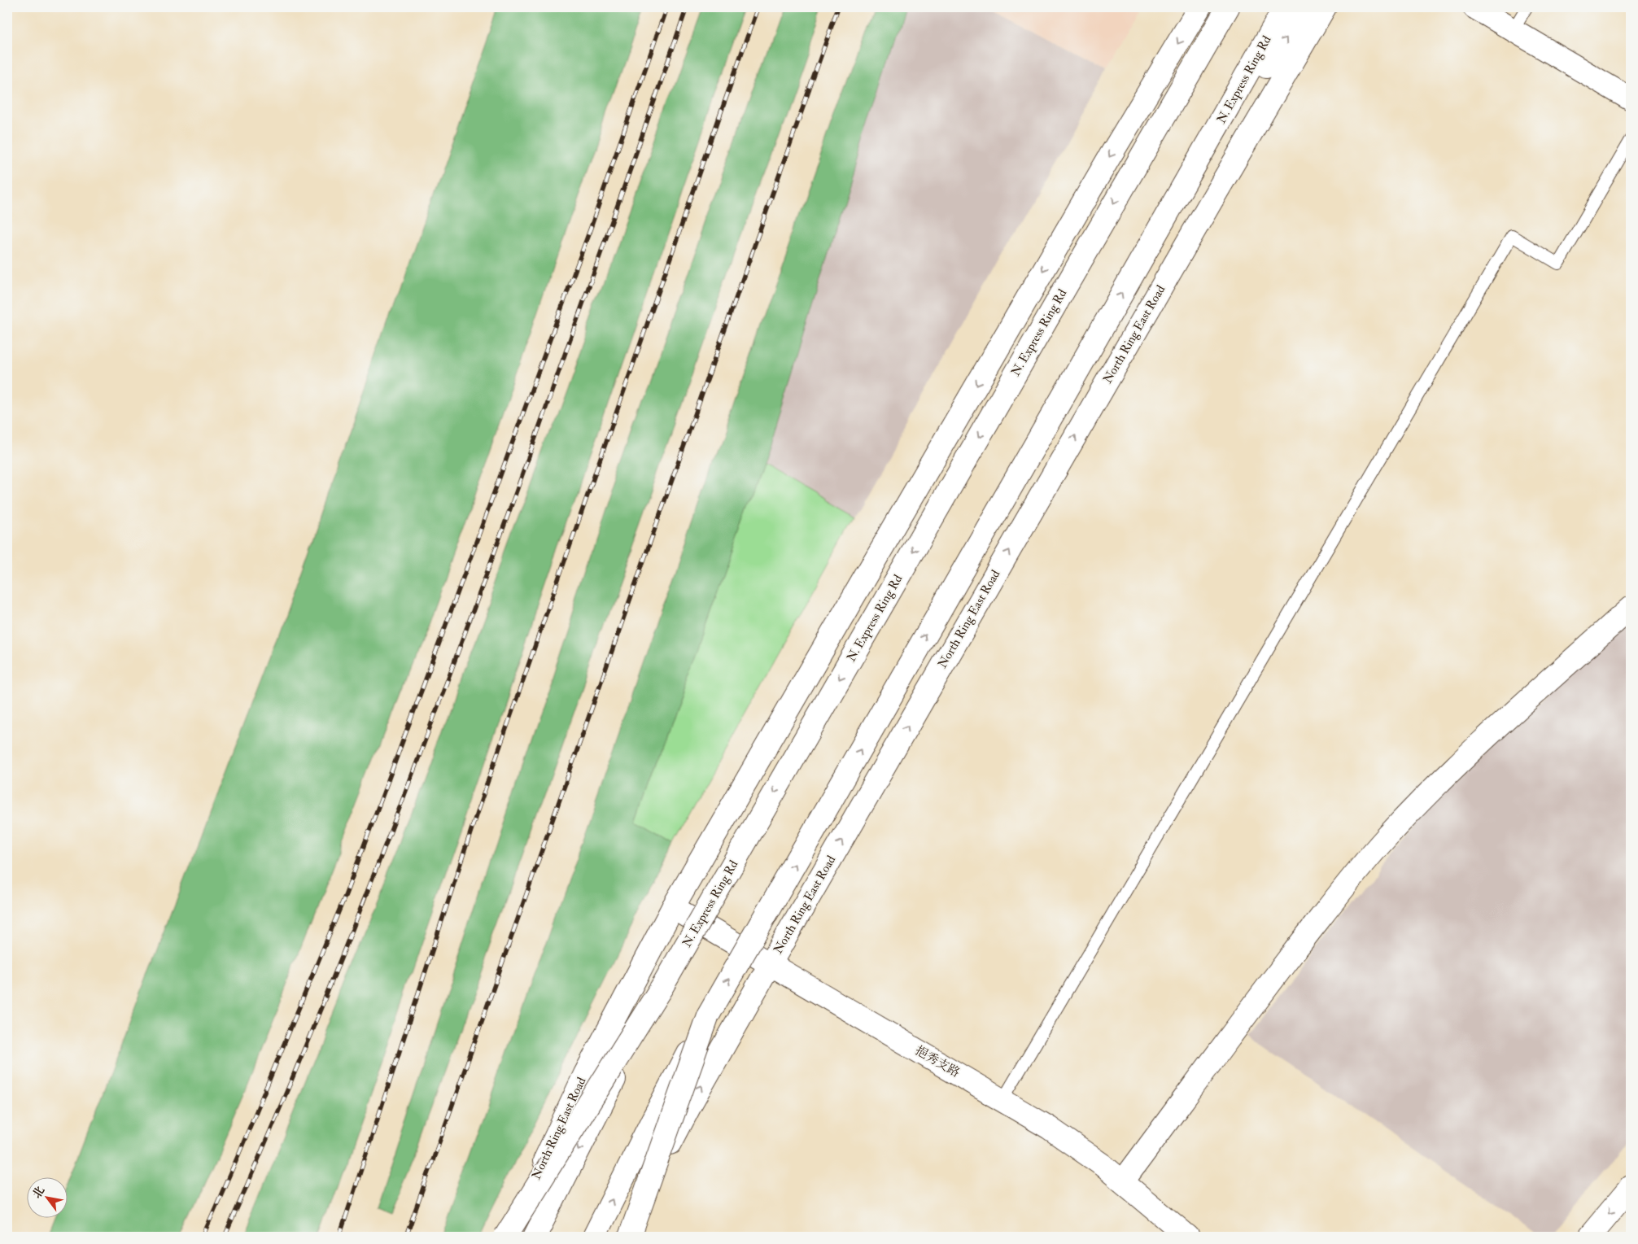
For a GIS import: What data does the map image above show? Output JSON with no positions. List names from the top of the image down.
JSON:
{
  "streets": {
    "main road": ["N. Express Ring Rd", "North Ring East Road", "挹秀支路"]
  },
  "crossings": [
    ["North Ring East Road", "挹秀支路"]
  ],
  "north": "top left"
}
